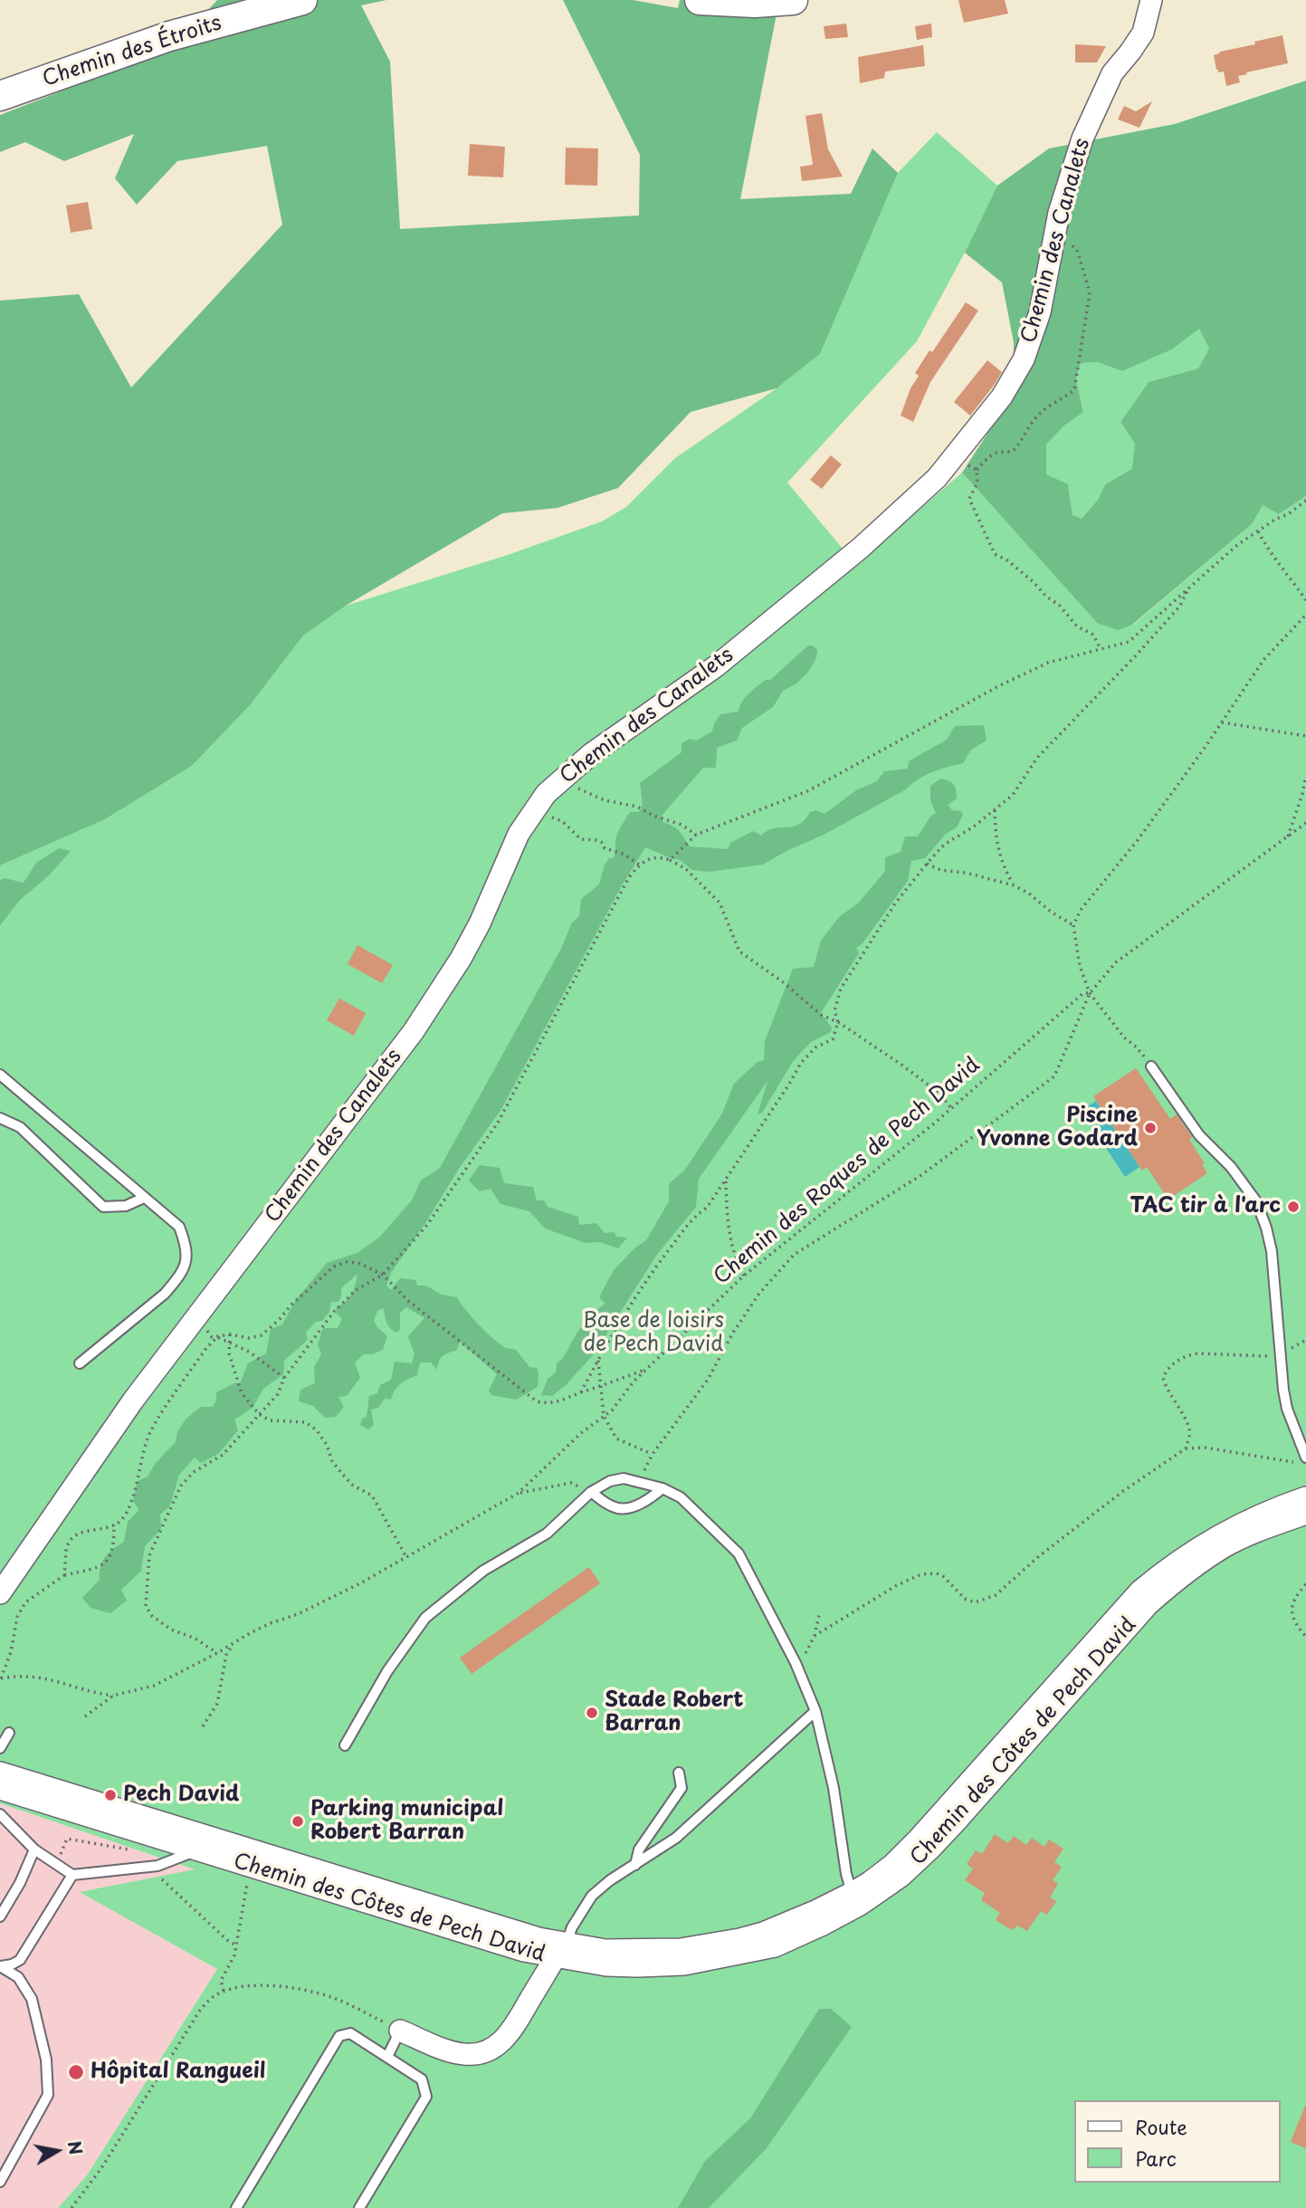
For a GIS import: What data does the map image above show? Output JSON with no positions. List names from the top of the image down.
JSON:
{
  "streets": {
    "main road": ["Chemin des Étroits"],
    "street": ["Chemin des Canalets", "Chemin des Côtes de Pech David"],
    "path": ["Chemin des Roques de Pech David"]
  },
  "parks": ["Base de loisirs de Pech David"],
  "places": [
    "Piscine Yvonne Godard",
    "TAC tir à l'arc",
    "Stade Robert Barran",
    "Pech David",
    "Parking municipal Robert Barran",
    "Hôpital Rangueil"
  ],
  "legend": ["Route", "Parc"],
  "north": "right"
}
